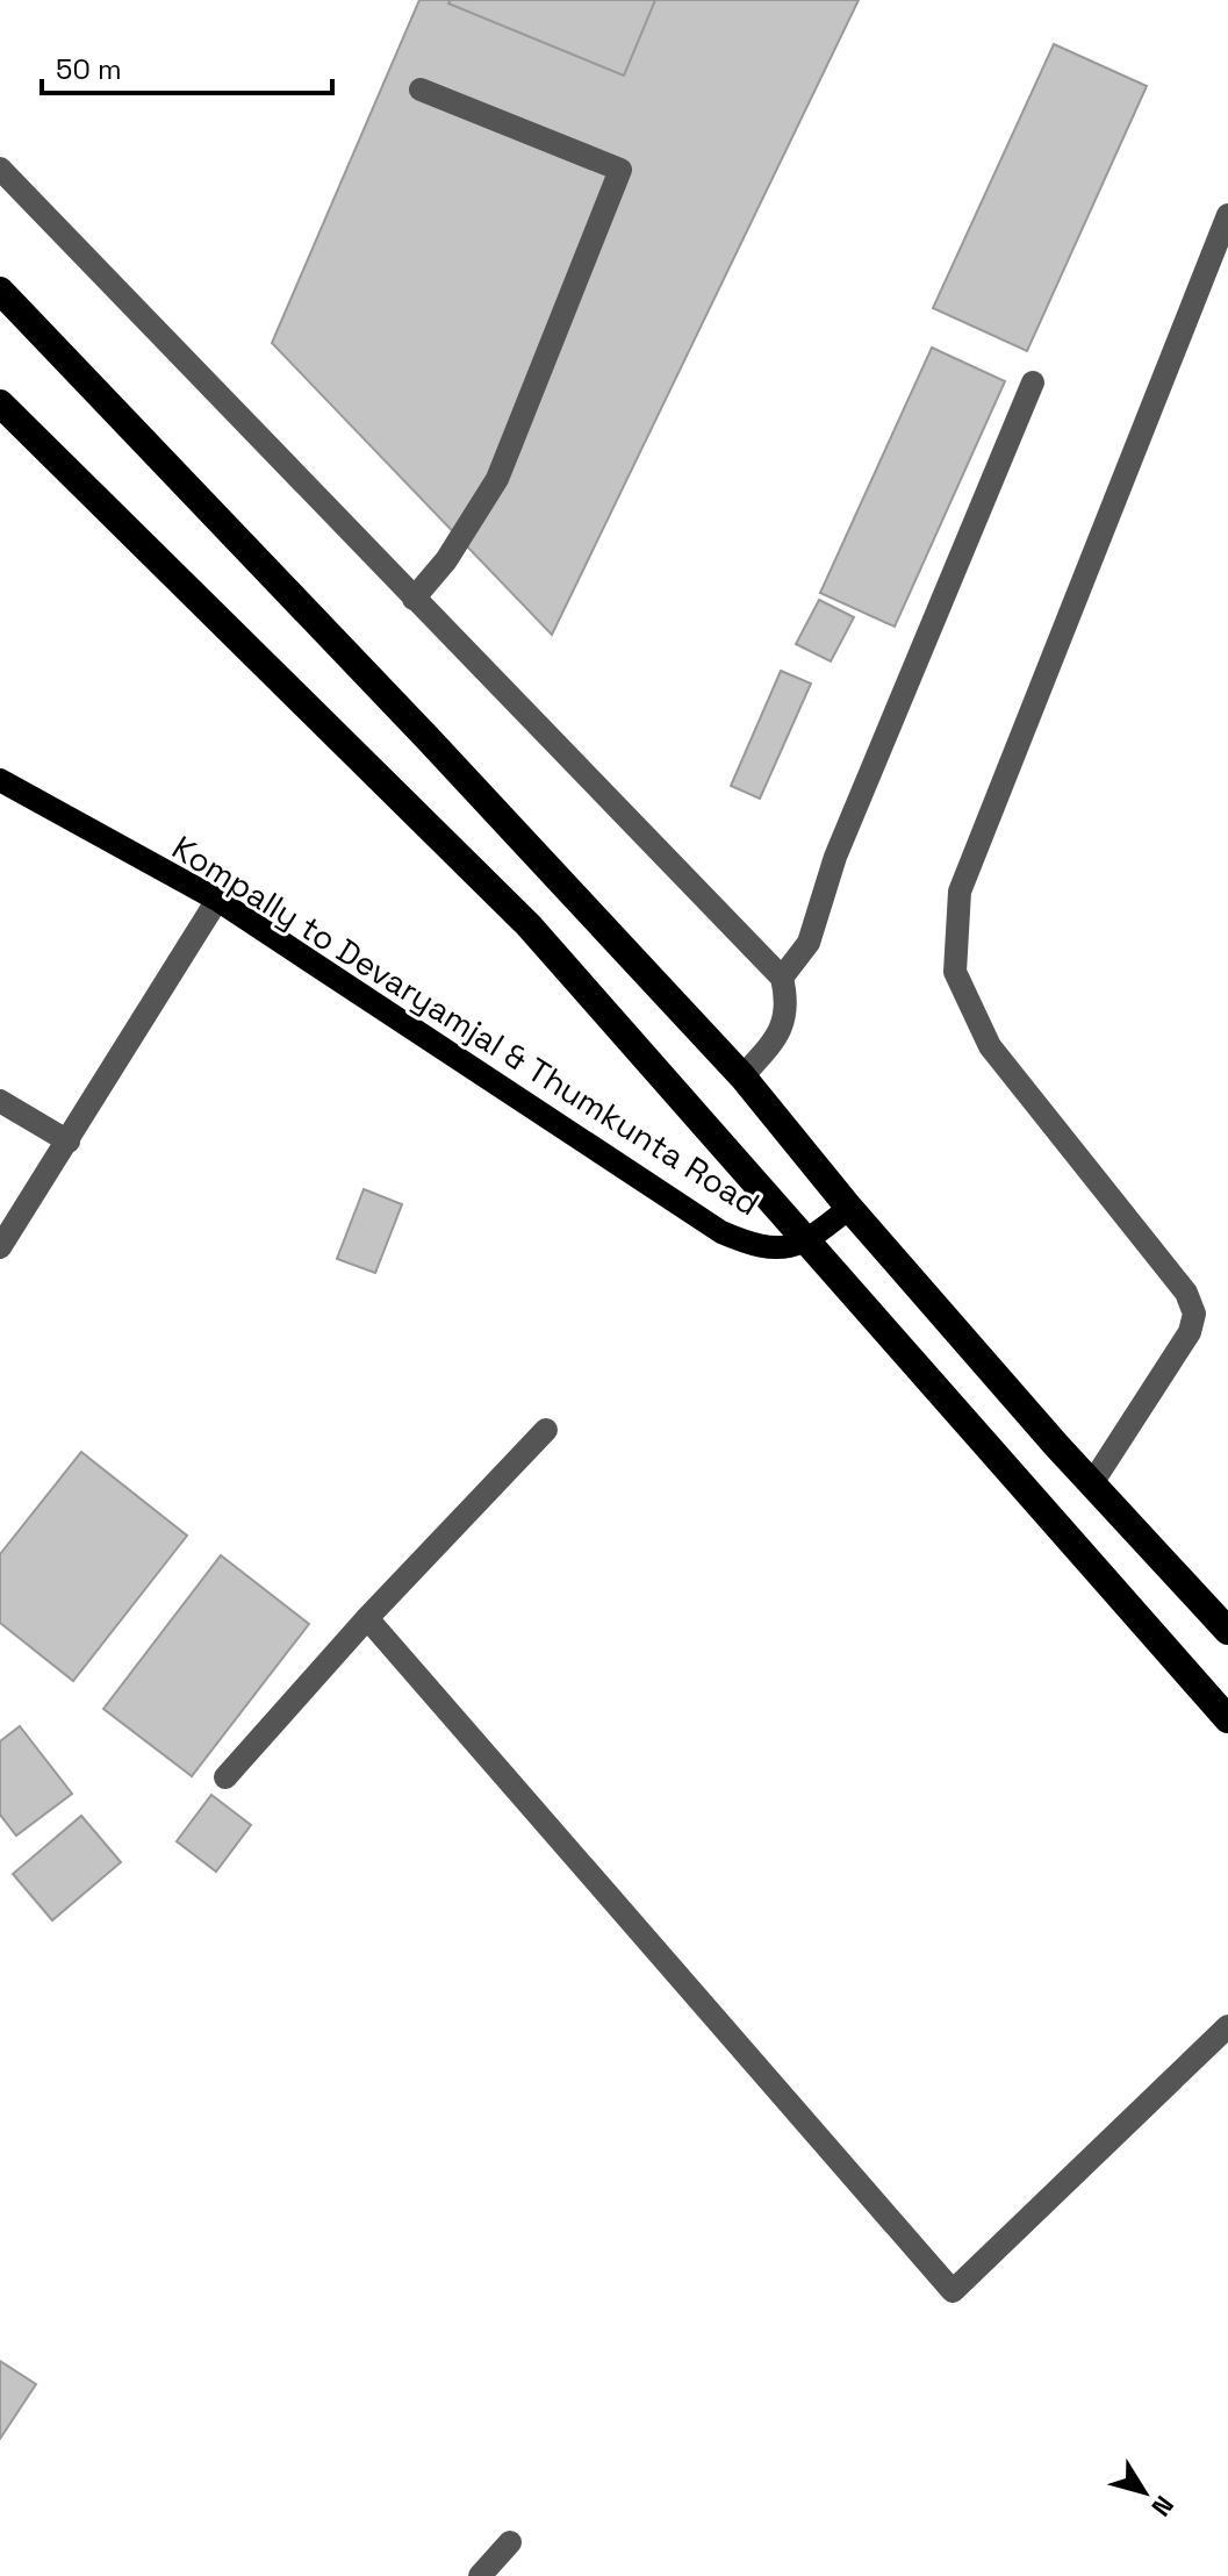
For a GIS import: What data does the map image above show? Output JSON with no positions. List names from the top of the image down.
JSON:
{
  "streets": {
    "main road": ["Kompally to Devaryamjal & Thumkunta Road"]
  },
  "scale_bar": "50 m",
  "north": "bottom right"
}
